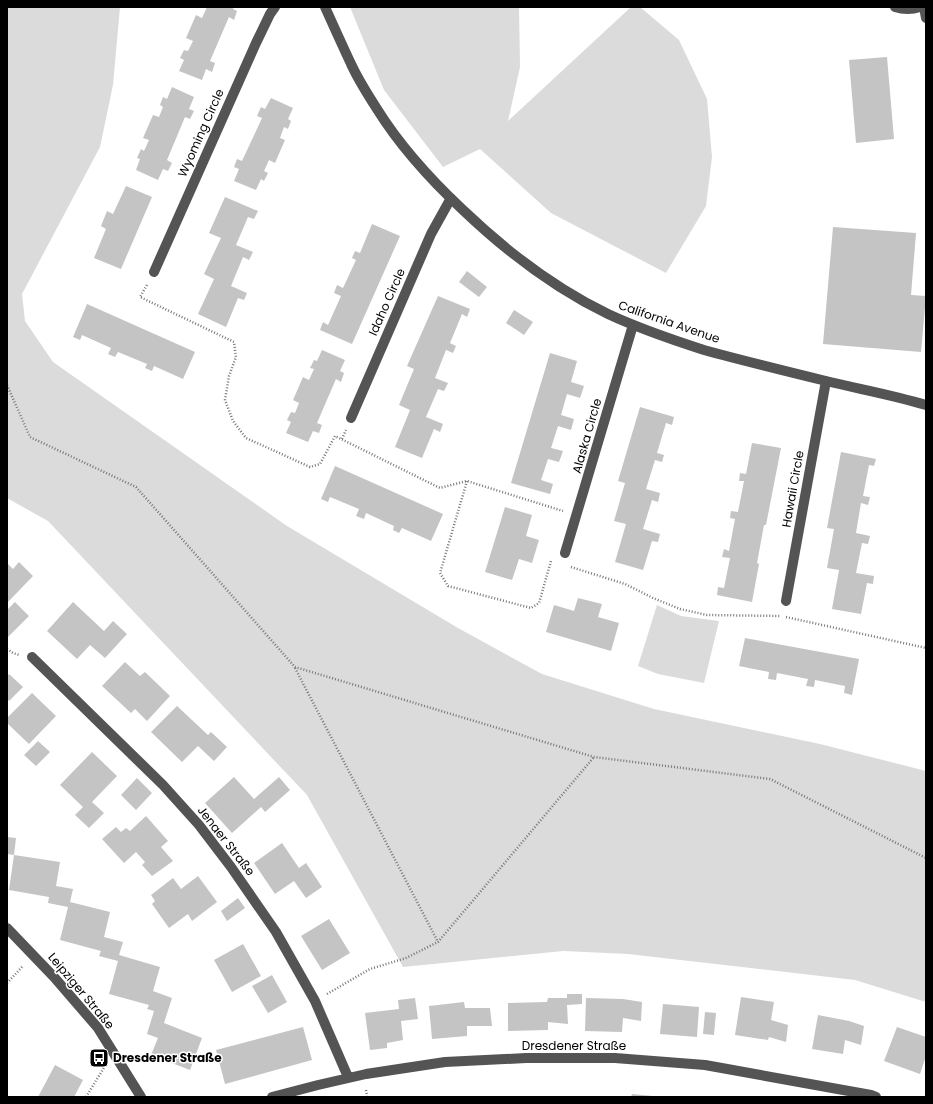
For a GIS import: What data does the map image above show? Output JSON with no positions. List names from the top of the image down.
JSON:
{
  "streets": {
    "street": [
      "Wyoming Circle",
      "Idaho Circle",
      "California Avenue",
      "Alaska Circle",
      "Hawaii Circle",
      "Jenaer Straße",
      "Leipziger Straße",
      "Dresdener Straße"
    ]
  },
  "crossings": [
    ["Idaho Circle", "California Avenue"],
    ["California Avenue", "Alaska Circle"],
    ["California Avenue", "Hawaii Circle"],
    ["Jenaer Straße", "Dresdener Straße"]
  ],
  "places": {
    "bus stop": ["Dresdener Straße"]
  }
}
